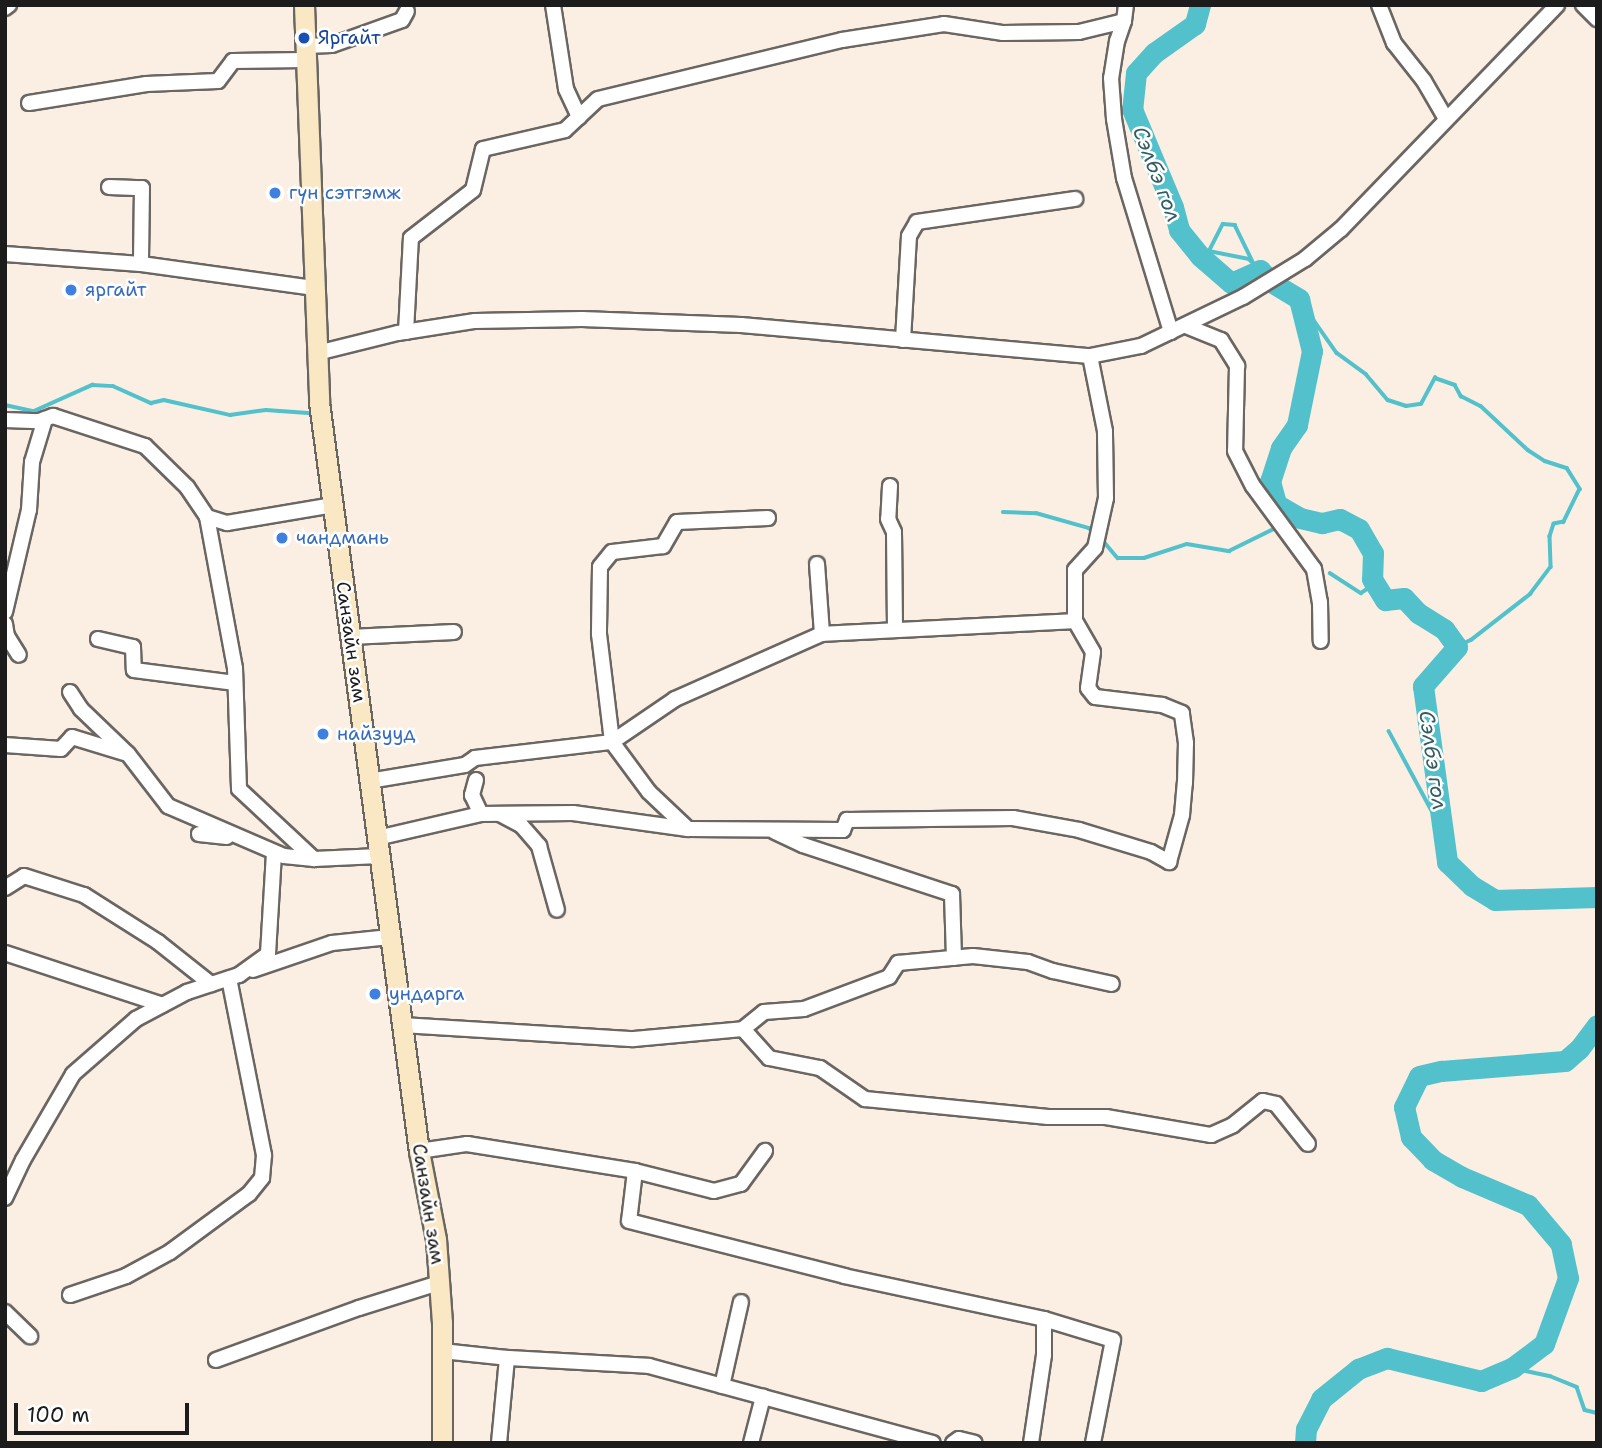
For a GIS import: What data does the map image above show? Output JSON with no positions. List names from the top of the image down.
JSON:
{
  "streets": {
    "main road": ["Санзайн зам"]
  },
  "water": ["Сэлбэ гол"],
  "places": [
    "Яргайт",
    "гүн сэтгэмж",
    "яргайт",
    "чандмань",
    "найзууд",
    "ундарга"
  ],
  "scale_bar": "100 m"
}
